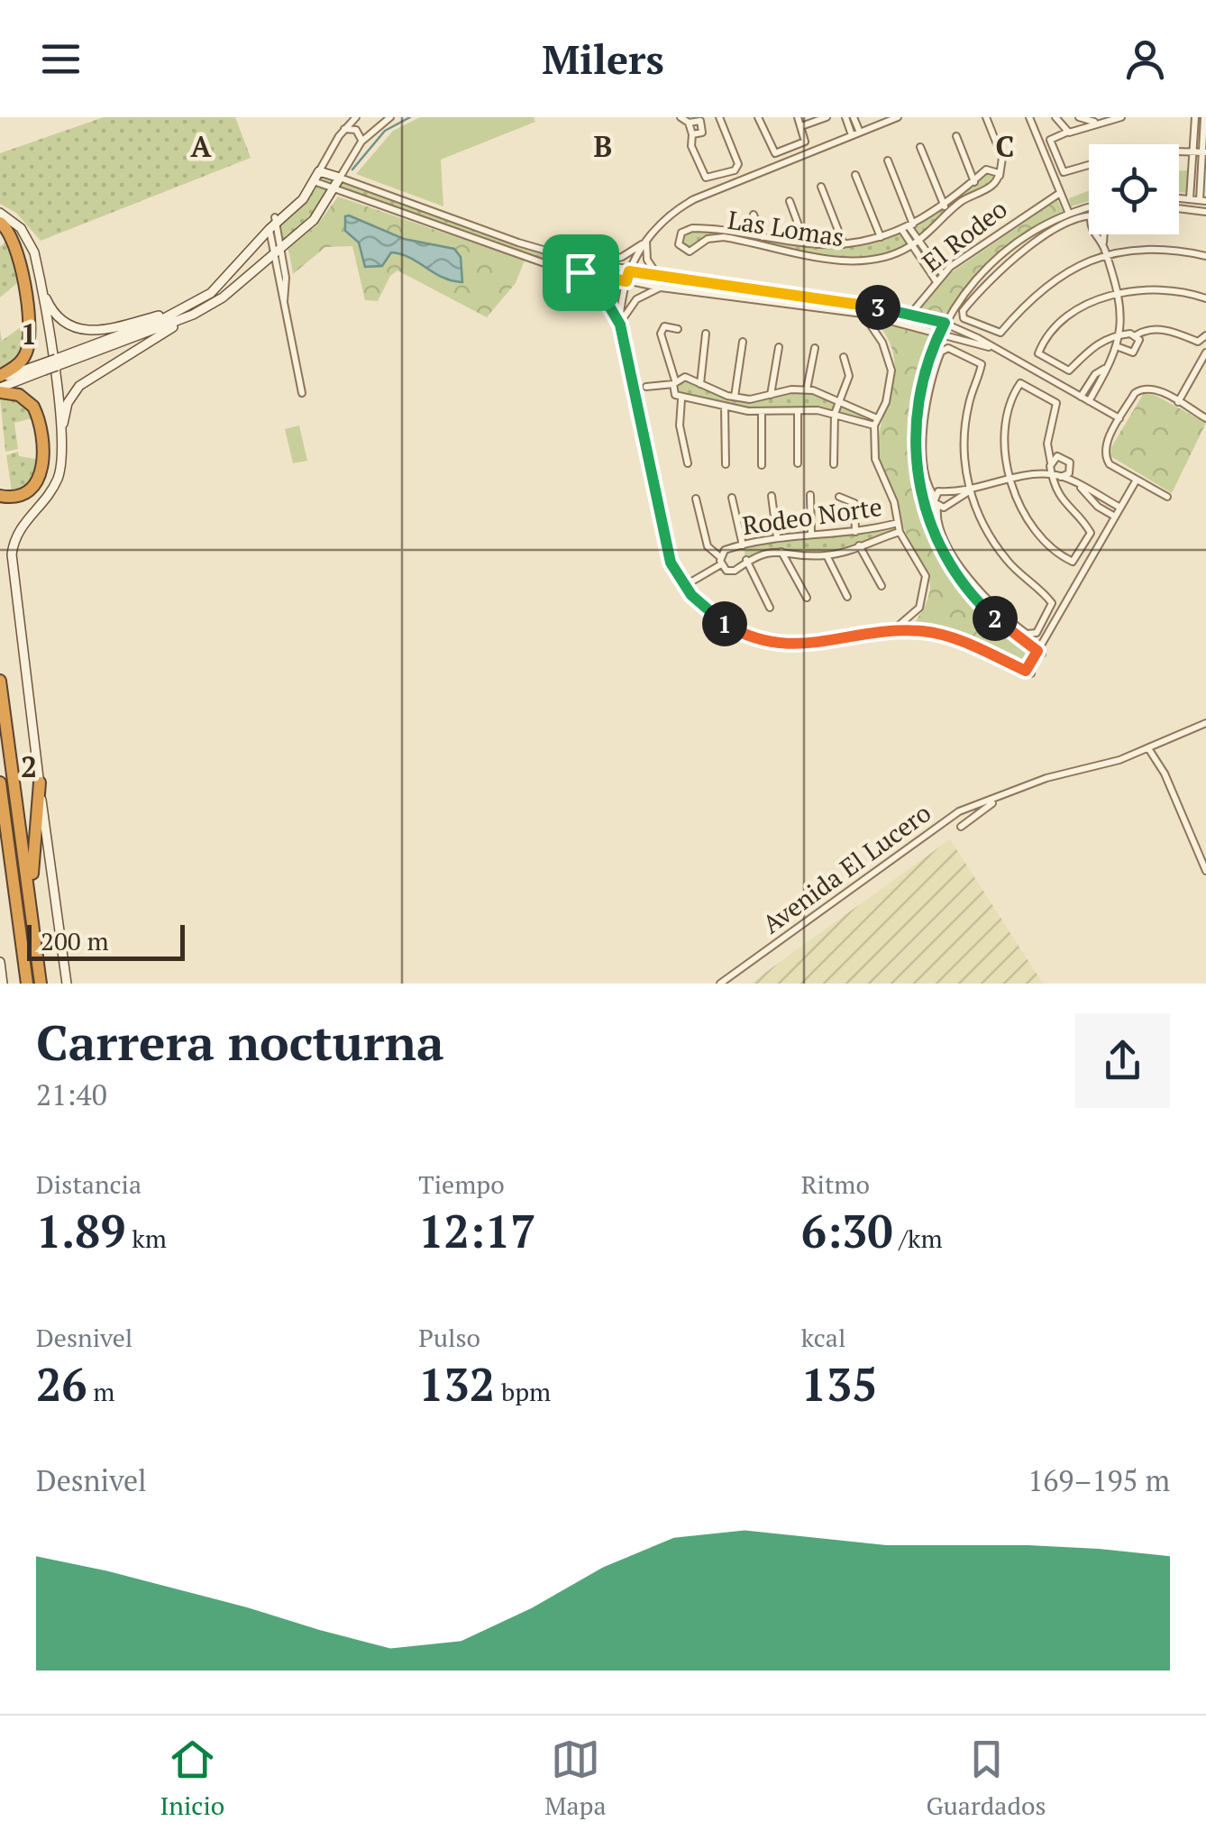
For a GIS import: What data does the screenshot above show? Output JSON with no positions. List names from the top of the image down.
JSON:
{
  "streets": {
    "street": [
      "Las Lomas",
      "El Rodeo",
      "Rodeo Norte",
      "Avenida El Lucero"
    ]
  },
  "scale_bar": "200 m",
  "page": {
    "header": "Milers",
    "pins": ["3", "2", "1"],
    "scale": "200 m",
    "heading": ["Carrera nocturna", "21:40"],
    "stats": [
      ["Distancia", "1.89 km"],
      ["Tiempo", "12:17"],
      ["Ritmo", "6:30 /km"],
      ["Desnivel", "26 m"],
      ["Pulso", "132 bpm"],
      ["kcal", "135"]
    ],
    "chart": ["Desnivel", "169–195 m"],
    "tabs": ["Inicio", "Mapa", "Guardados"]
  },
  "grid": {
    "columns": ["A", "B", "C"],
    "rows": ["1", "2"]
  }
}
